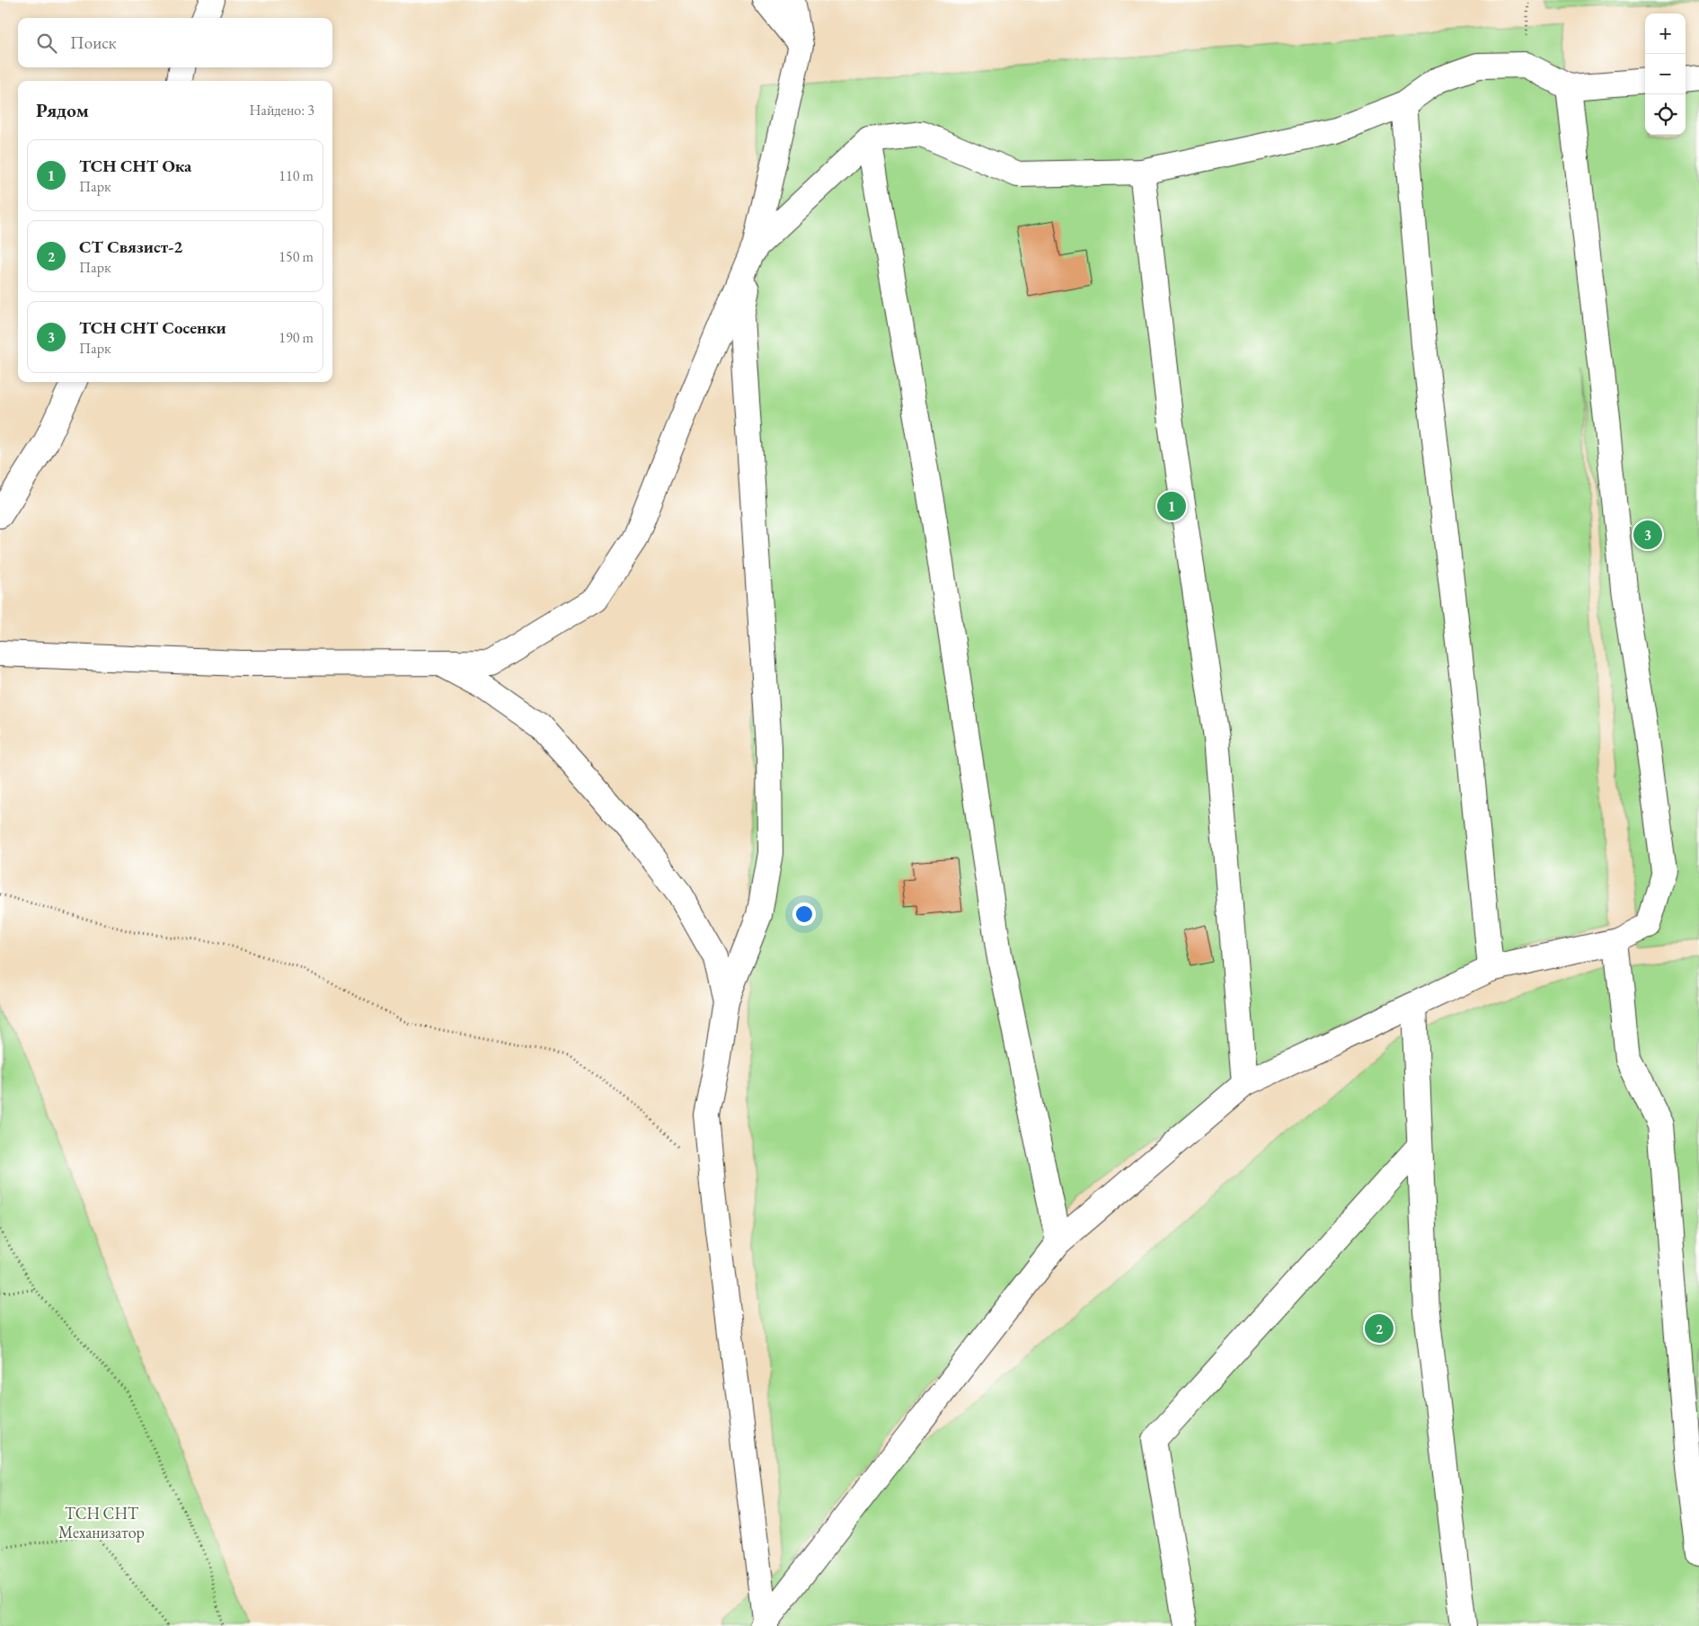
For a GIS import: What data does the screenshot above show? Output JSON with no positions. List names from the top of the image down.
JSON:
{
  "parks": ["ТСН СНТ Механизатор"],
  "page": {
    "map_buttons": ["+", "−"],
    "search": "Поиск",
    "heading": ["Рядом", "Найдено: 3"],
    "list": [
      {
        "mark": "1",
        "name": "ТСН СНТ Ока",
        "note": "Парк",
        "value": "110 m"
      },
      {
        "mark": "2",
        "name": "СТ Связист-2",
        "note": "Парк",
        "value": "150 m"
      },
      {
        "mark": "3",
        "name": "ТСН СНТ Сосенки",
        "note": "Парк",
        "value": "190 m"
      }
    ],
    "pins": ["1", "3", "2"]
  }
}
